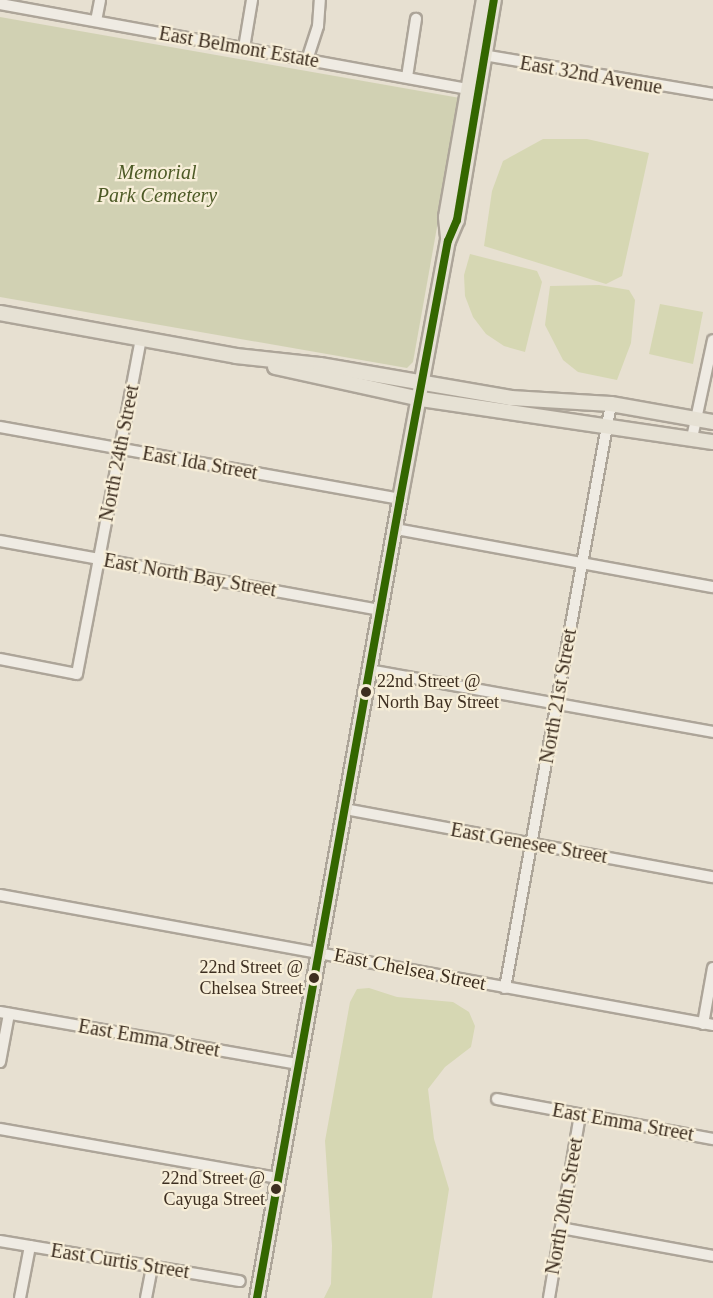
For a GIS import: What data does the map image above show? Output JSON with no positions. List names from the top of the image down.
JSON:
{
  "streets": {
    "street": [
      "East Belmont Estate",
      "East 32nd Avenue",
      "North 24th Street",
      "East Ida Street",
      "East North Bay Street",
      "North 21st Street",
      "East Genesee Street",
      "East Chelsea Street",
      "East Emma Street",
      "North 20th Street",
      "East Curtis Street"
    ]
  },
  "crossings": [
    ["North 24th Street", "East Ida Street"],
    ["North 24th Street", "East North Bay Street"],
    ["North 21st Street", "East Genesee Street"],
    ["North 21st Street", "East Chelsea Street"],
    ["East Emma Street", "North 20th Street"]
  ],
  "parks": ["Memorial Park Cemetery"],
  "places": ["22nd Street @ North Bay Street", "22nd Street @ Chelsea Street", "22nd Street @ Cayuga Street"]
}
